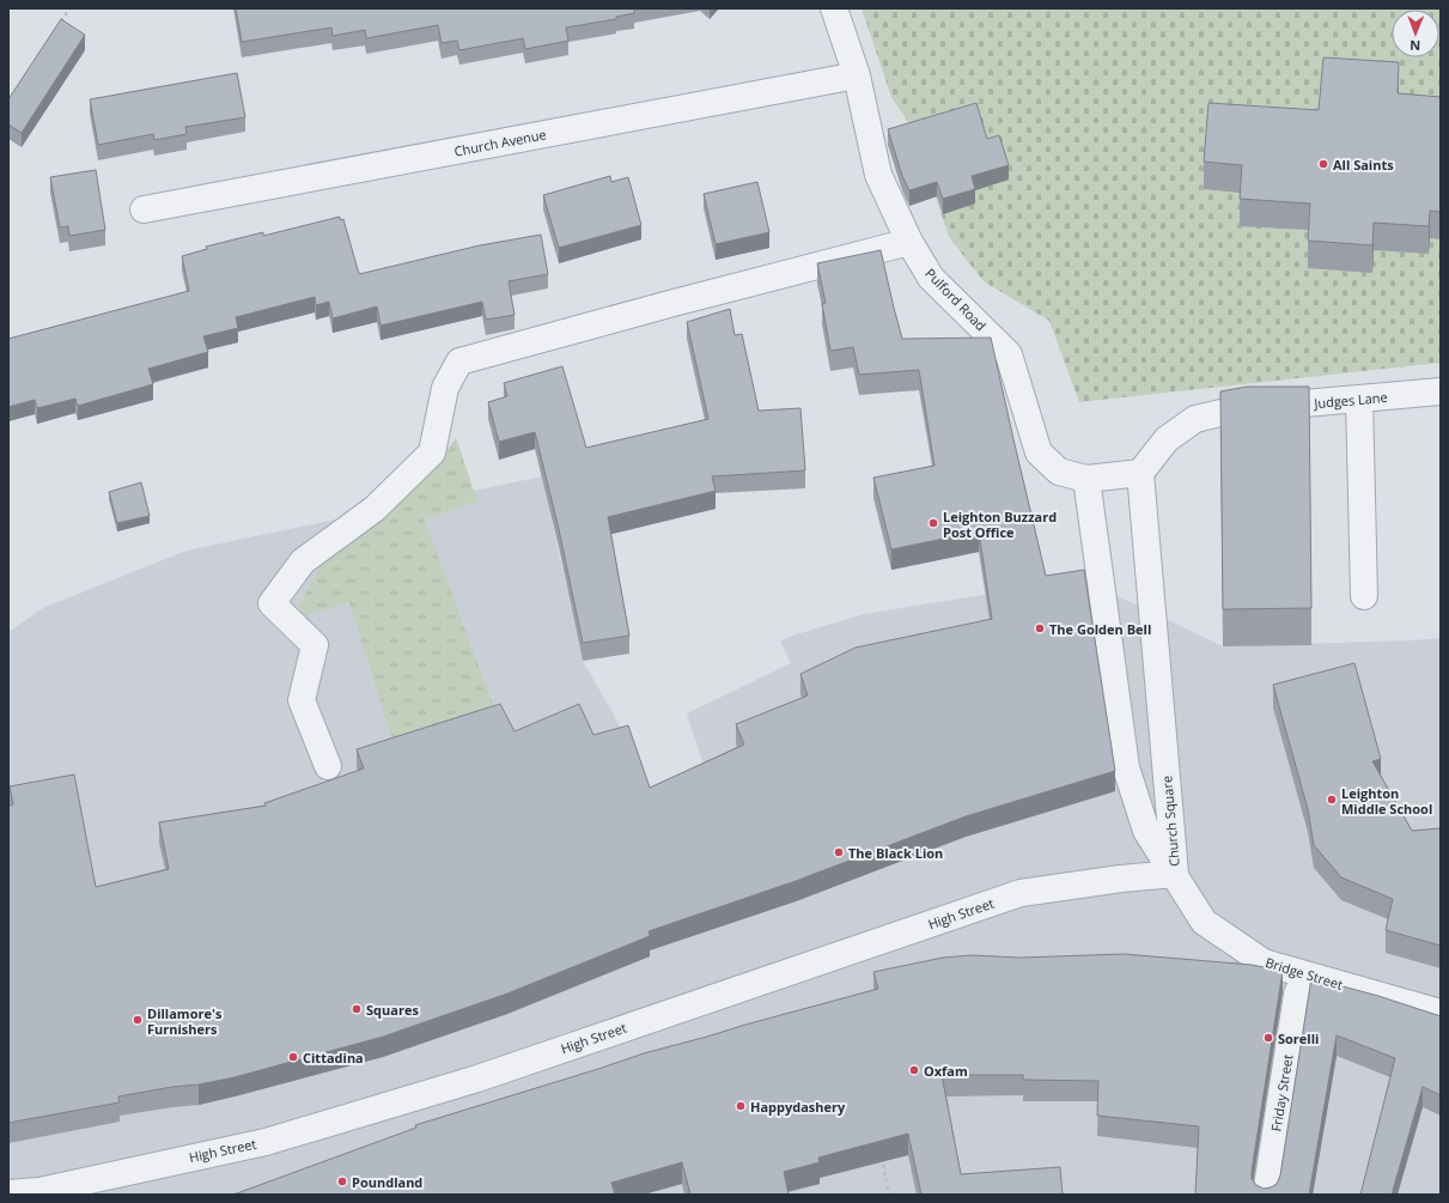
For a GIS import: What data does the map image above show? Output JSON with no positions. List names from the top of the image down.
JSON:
{
  "streets": {
    "street": [
      "Church Avenue",
      "Pulford Road",
      "Judges Lane",
      "Church Square",
      "High Street",
      "Bridge Street",
      "Friday Street"
    ]
  },
  "crossings": [
    ["Church Avenue", "Pulford Road"],
    ["Pulford Road", "Church Square"],
    ["Judges Lane", "Church Square"],
    ["Church Square", "High Street"],
    ["Church Square", "Bridge Street"],
    ["High Street", "Bridge Street"]
  ],
  "places": [
    "All Saints",
    "Leighton Buzzard Post Office",
    "The Golden Bell",
    "Leighton Middle School",
    "The Black Lion",
    "Squares",
    "Dillamore's Furnishers",
    "Sorelli",
    "Cittadina",
    "Oxfam",
    "Happydashery",
    "Poundland"
  ],
  "north": "bottom"
}
